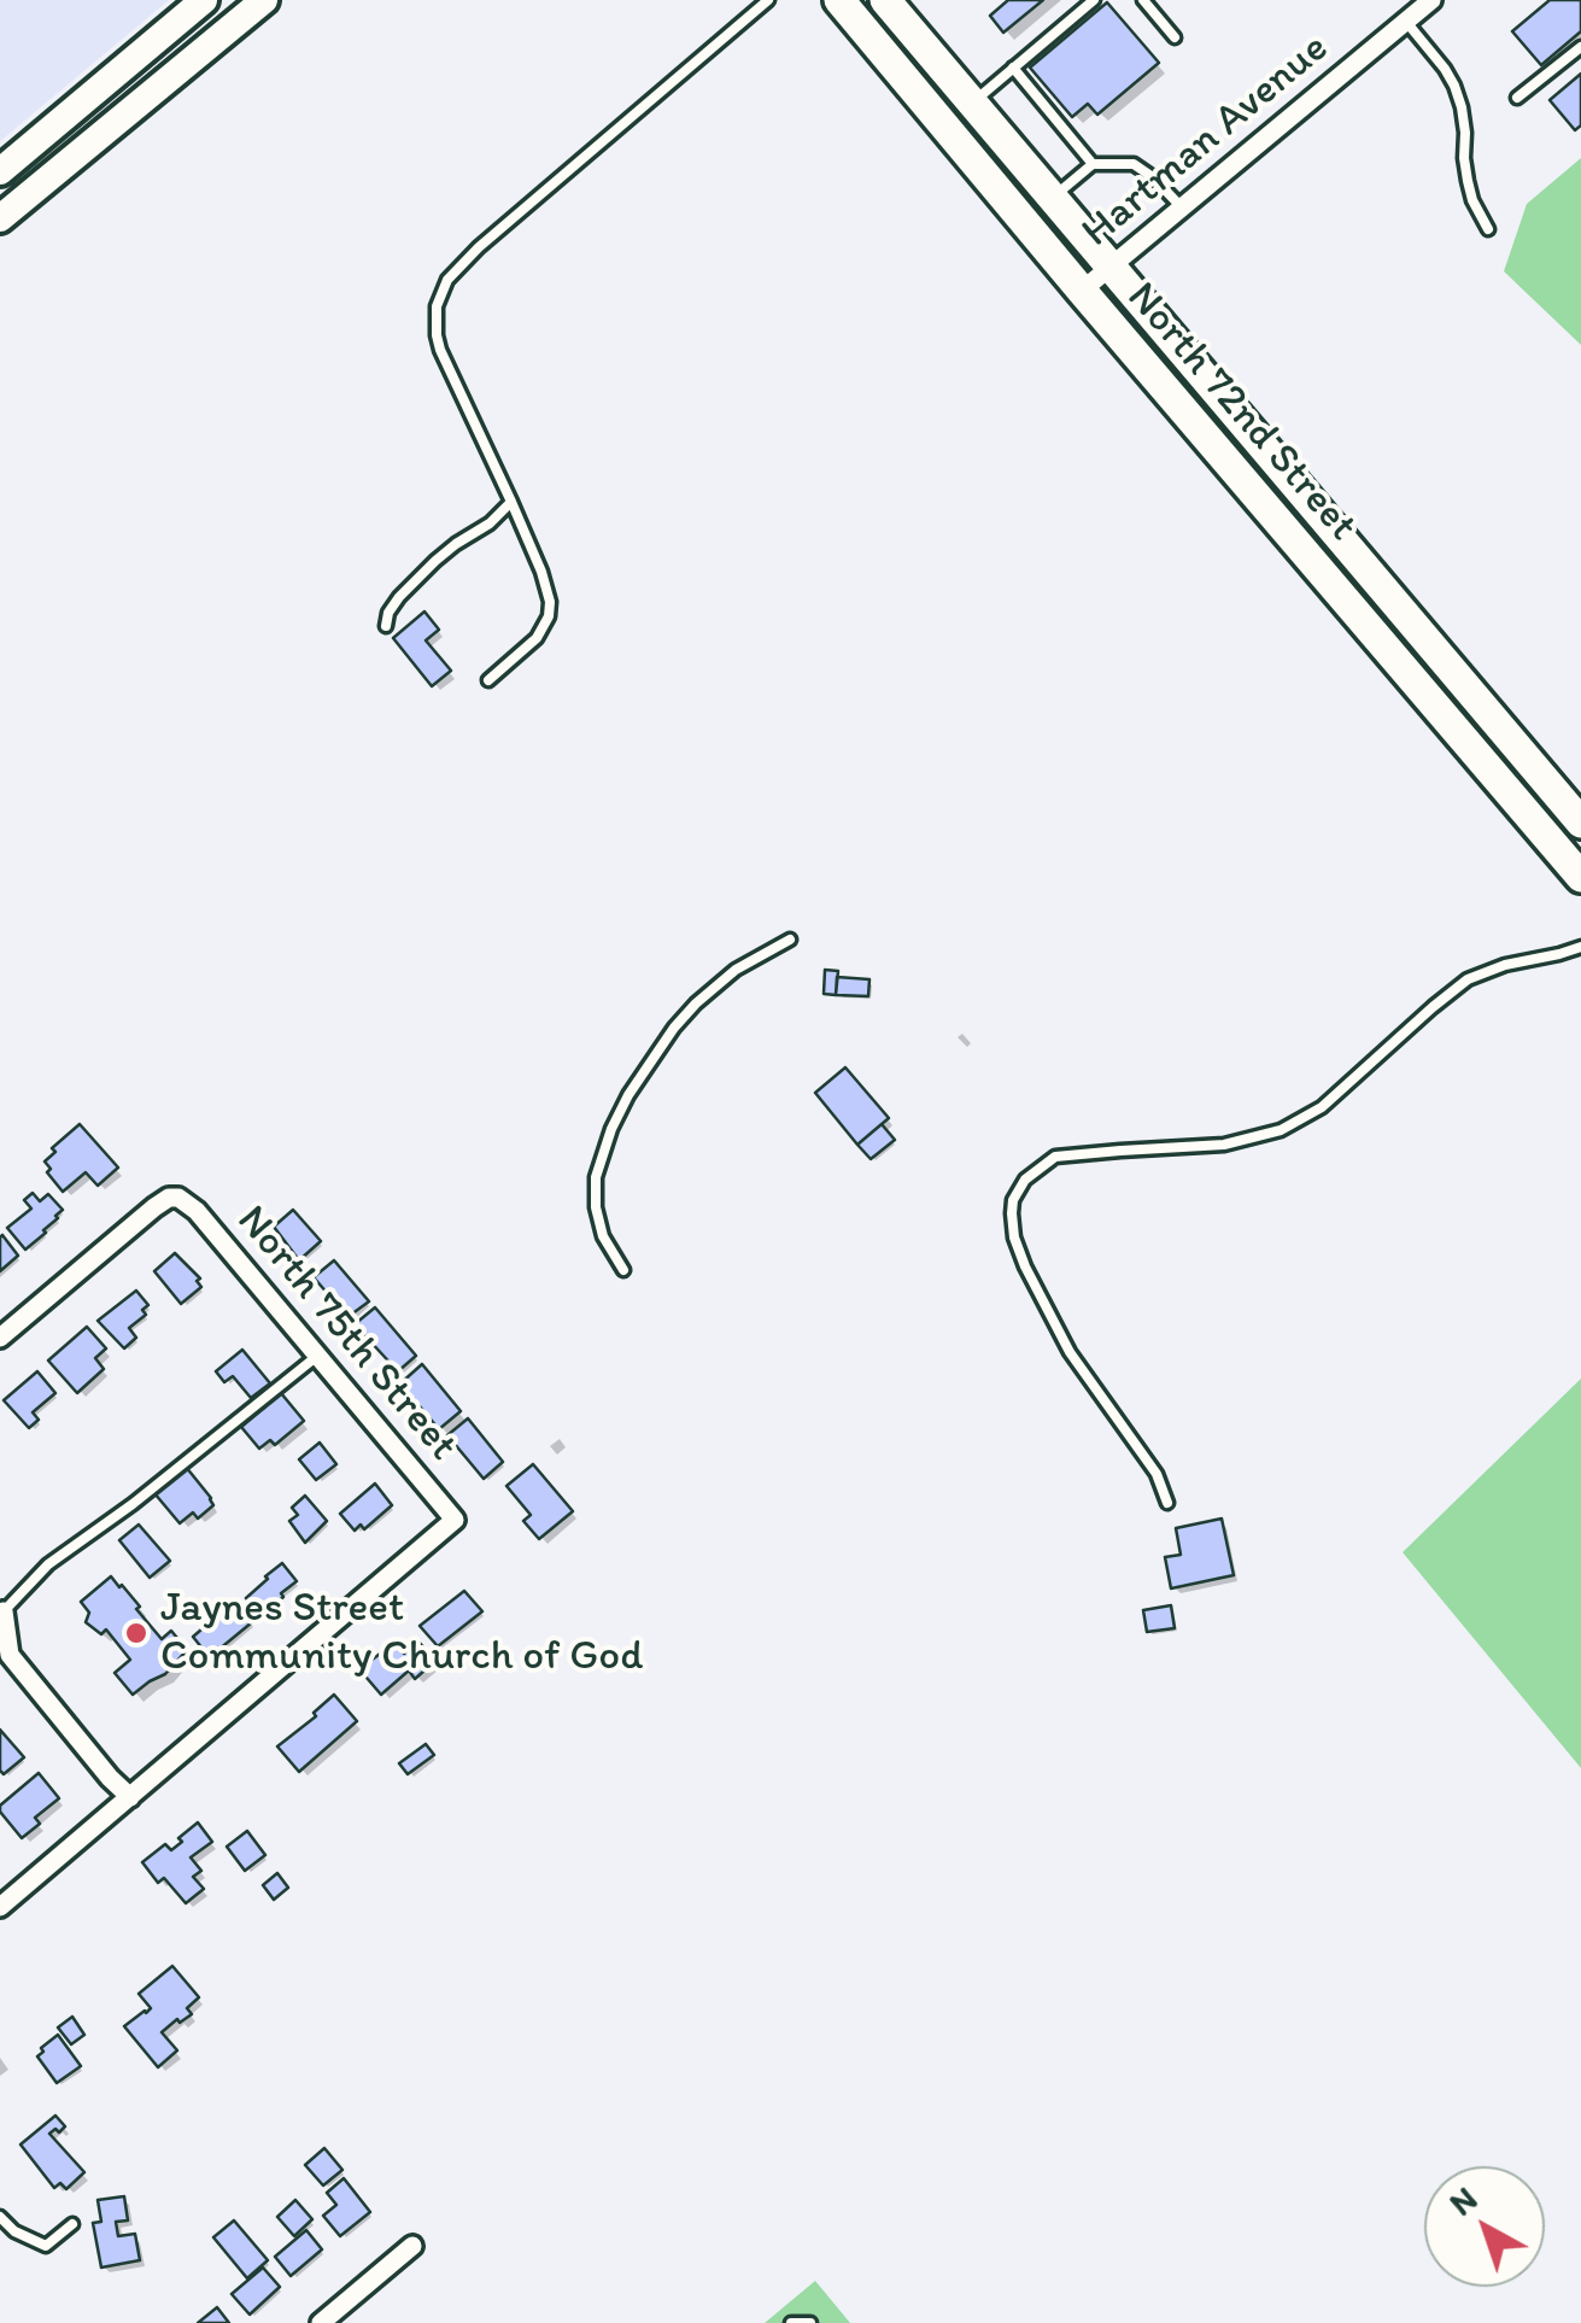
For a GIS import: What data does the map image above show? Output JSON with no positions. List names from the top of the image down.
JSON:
{
  "streets": {
    "main road": ["North 72nd Street"],
    "street": ["Hartman Avenue", "North 75th Street"]
  },
  "crossings": [
    ["Hartman Avenue", "North 72nd Street"]
  ],
  "places": ["Jaynes Street Community Church of God"],
  "north": "top left"
}
